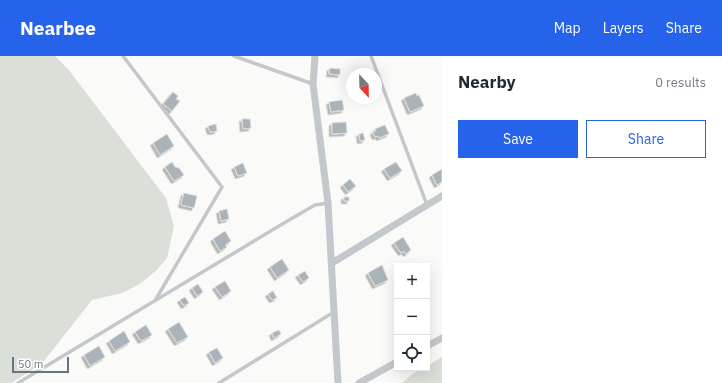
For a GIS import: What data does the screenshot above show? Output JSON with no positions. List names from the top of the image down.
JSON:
{
  "scale_bar": "50 m",
  "north": "bottom",
  "page": {
    "header": "Nearbee",
    "nav": ["Map", "Layers", "Share"],
    "heading": ["Nearby", "0 results"],
    "buttons": ["Save", "Share"],
    "map_buttons": ["+", "−"],
    "scale": "50 m"
  }
}
